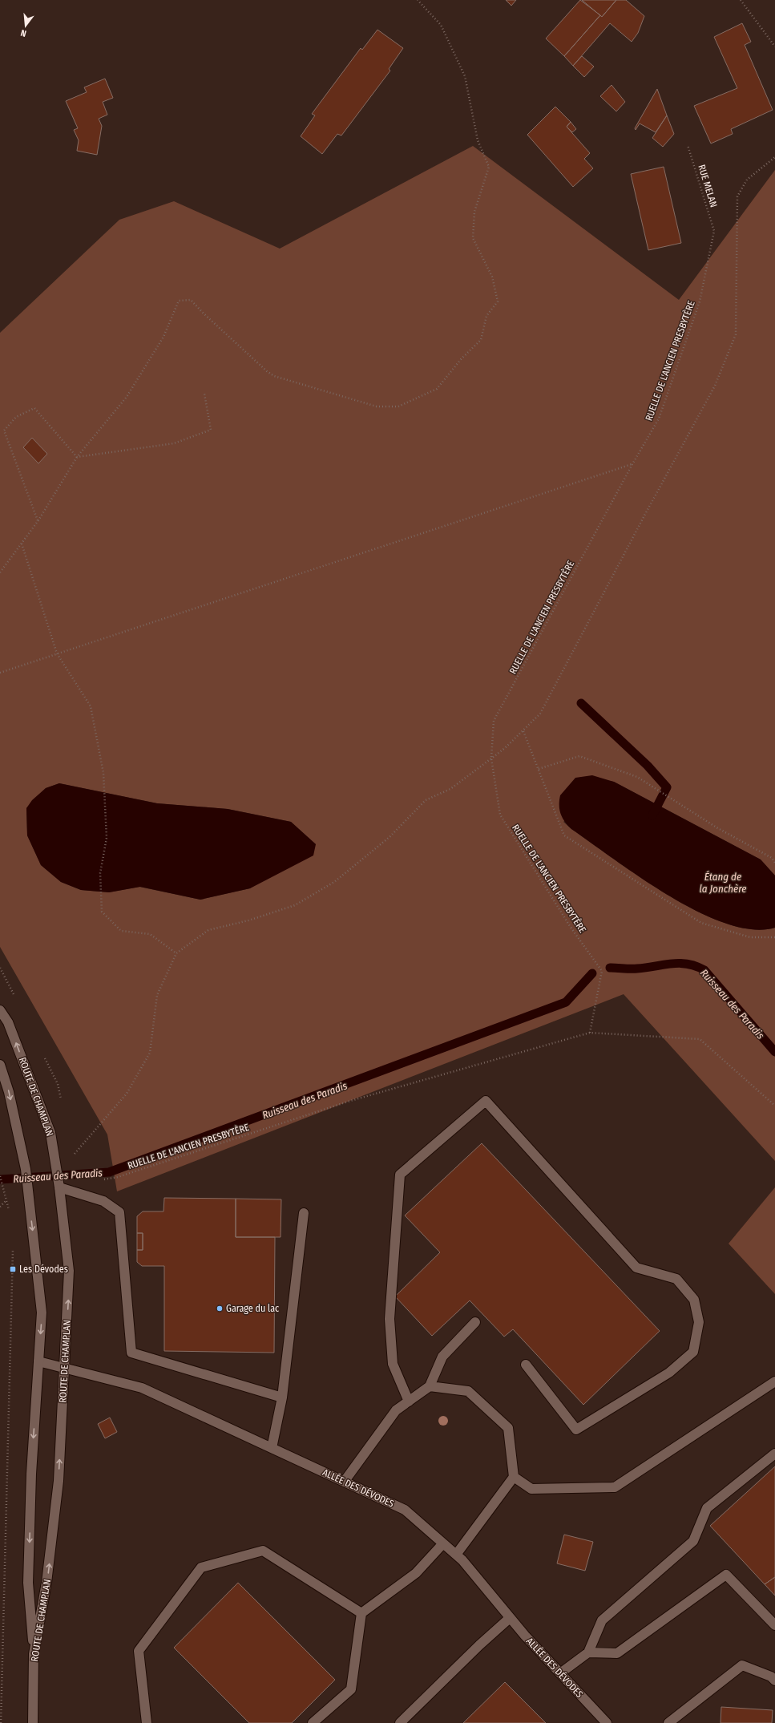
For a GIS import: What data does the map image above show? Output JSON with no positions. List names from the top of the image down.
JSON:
{
  "streets": {
    "street": ["ROUTE DE CHAMPLAN", "ALLÉE DES DÉVODES"],
    "path": ["RUE MELAN", "RUELLE DE L'ANCIEN PRESBYTÈRE"]
  },
  "crossings": [
    ["RUE MELAN", "RUELLE DE L'ANCIEN PRESBYTÈRE"],
    ["ROUTE DE CHAMPLAN", "ALLÉE DES DÉVODES"]
  ],
  "water": ["Étang de la Jonchère", "Ruisseau des Paradis"],
  "places": {
    "transit": ["Les Dévodes"],
    "other": ["Garage du lac"]
  },
  "north": "bottom"
}
